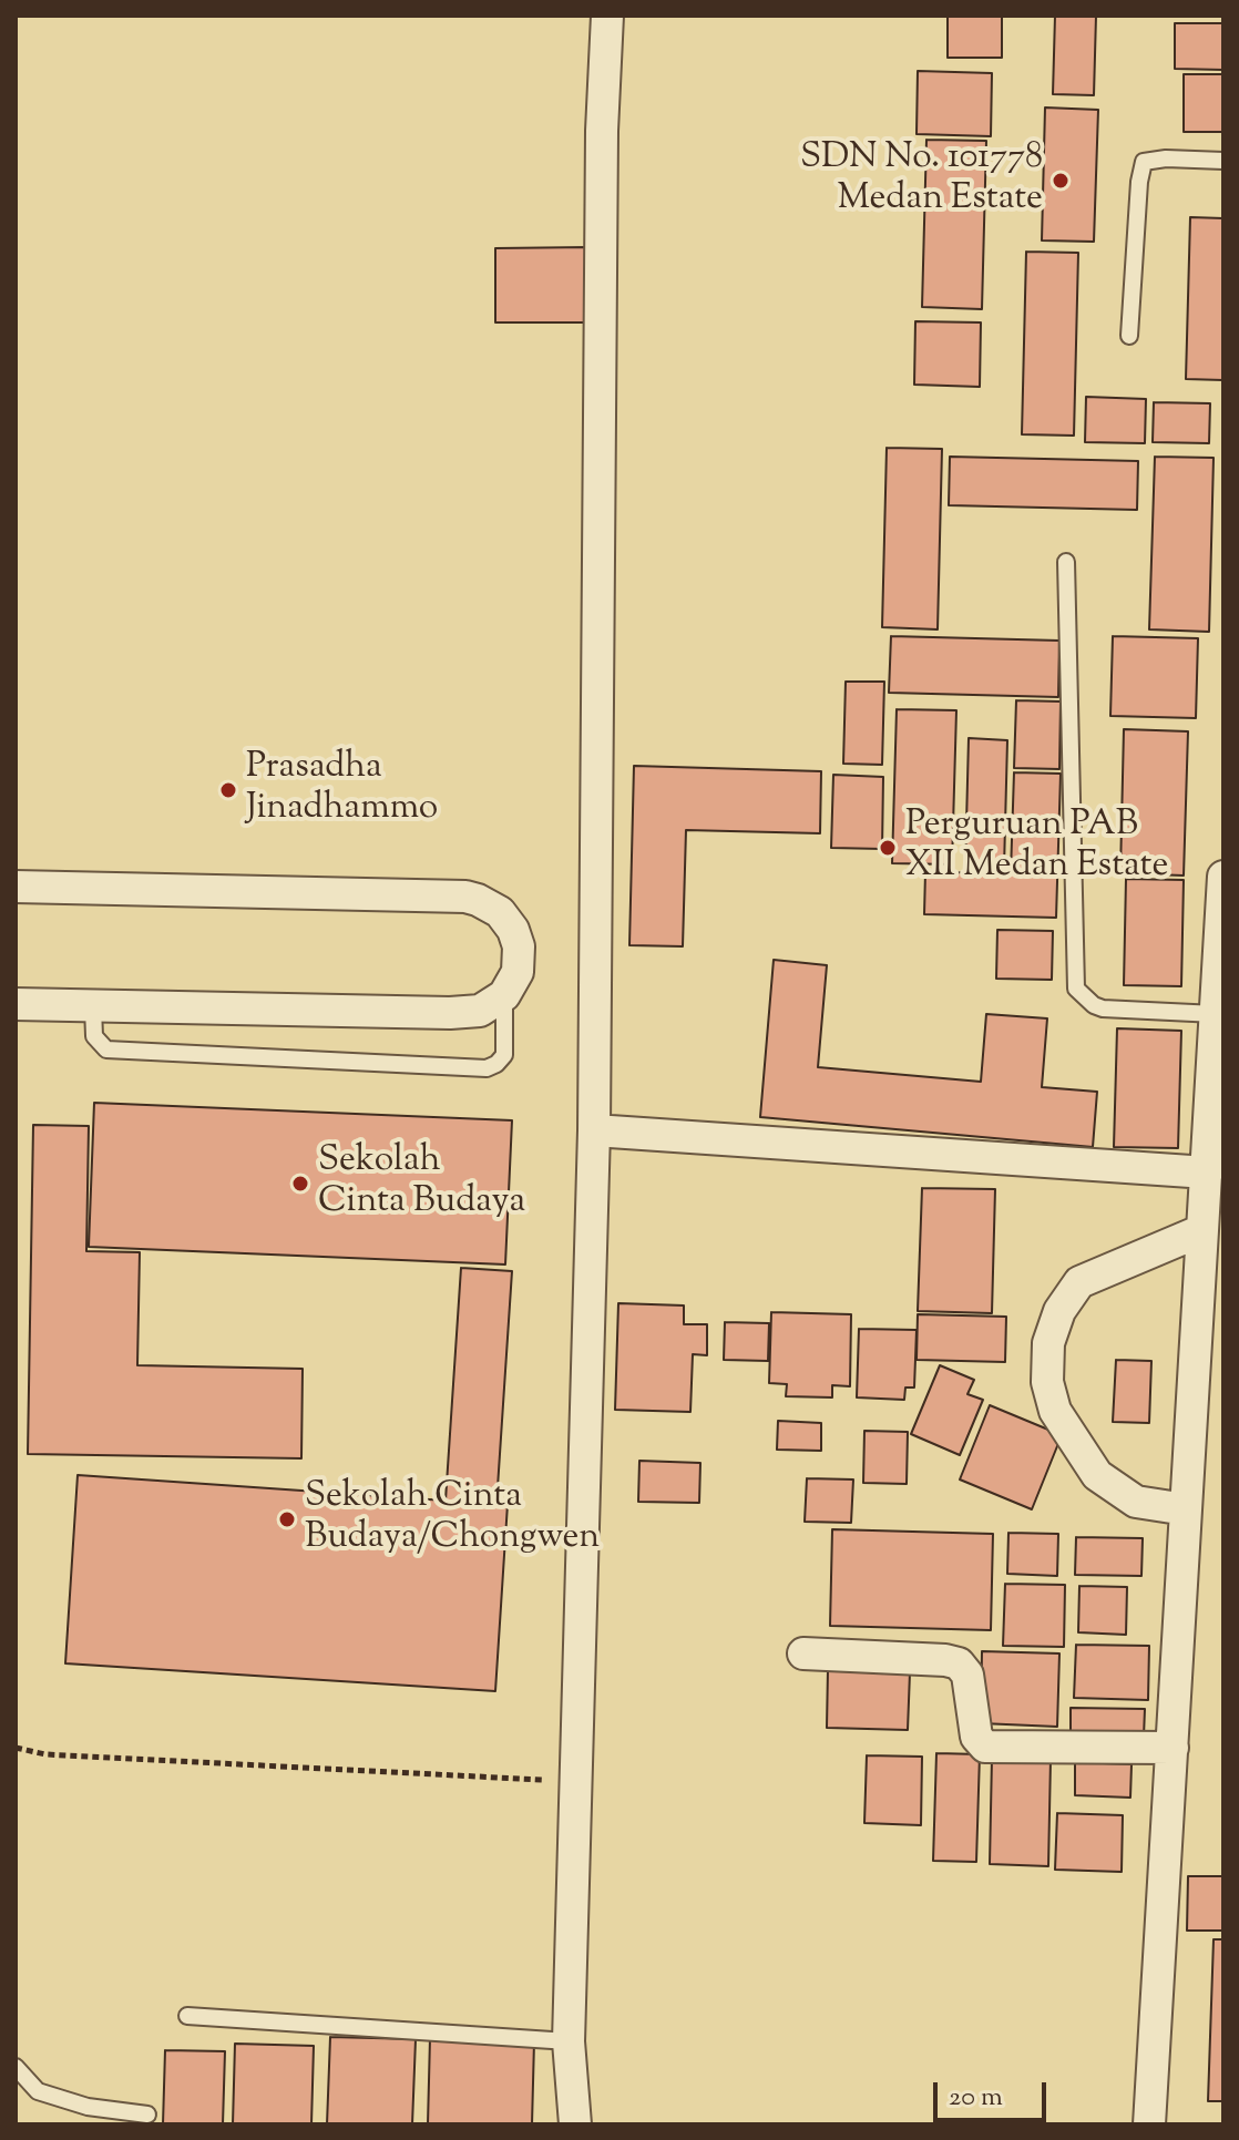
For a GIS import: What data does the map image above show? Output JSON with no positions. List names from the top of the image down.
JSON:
{
  "places": [
    "SDN No. 101778 Medan Estate",
    "Prasadha Jinadhammo",
    "Perguruan PAB XII Medan Estate",
    "Sekolah Cinta Budaya",
    "Sekolah Cinta Budaya/Chongwen"
  ],
  "scale_bar": "20 m"
}
